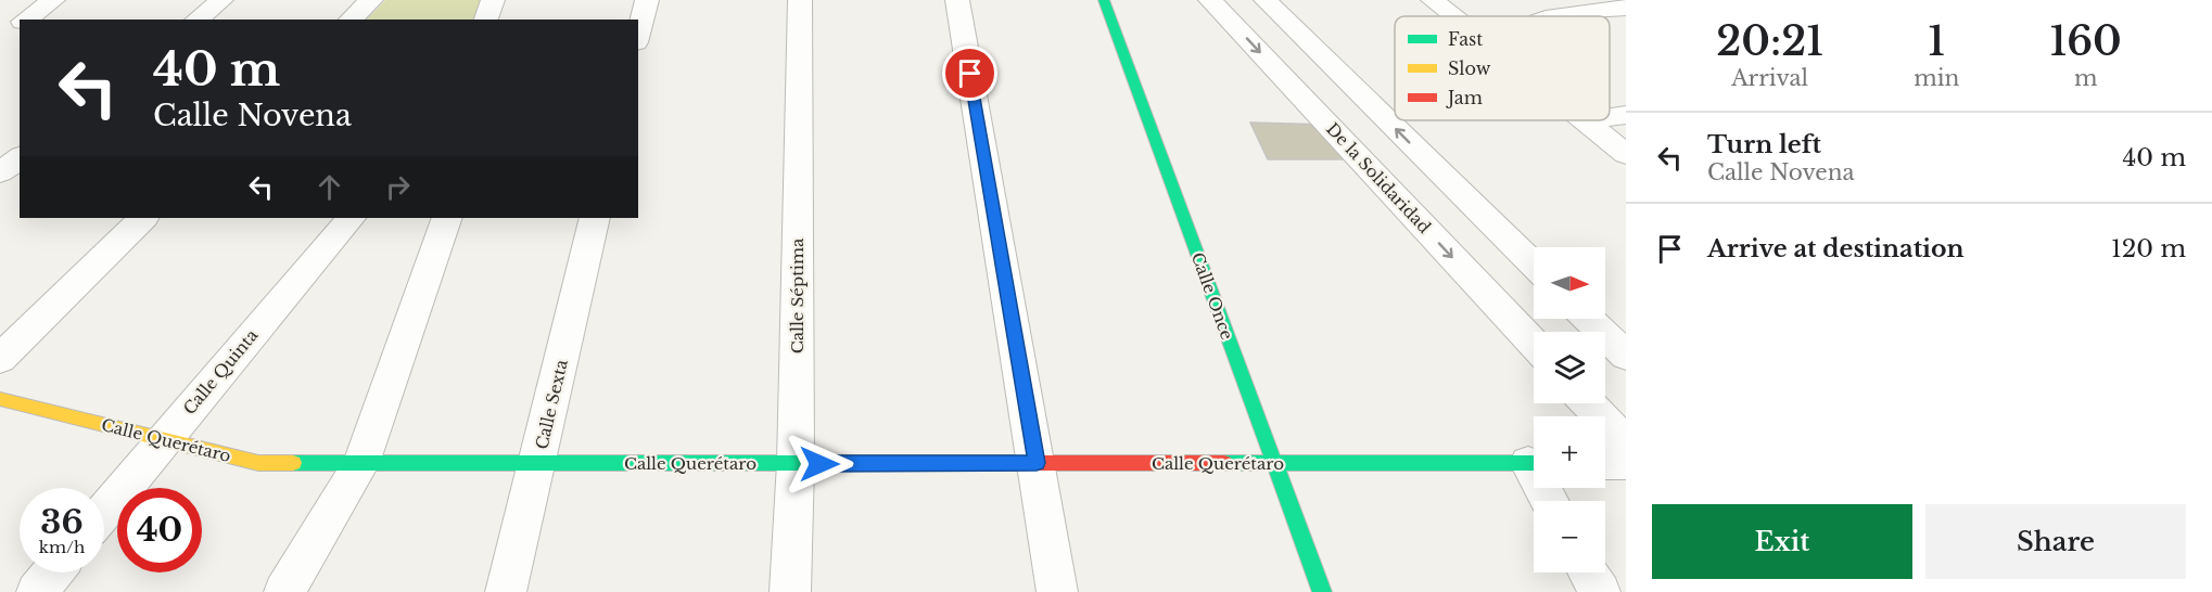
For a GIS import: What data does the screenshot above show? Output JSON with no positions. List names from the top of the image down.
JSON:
{
  "streets": {
    "street": [
      "De la Solidaridad",
      "Calle Séptima",
      "Calle Once",
      "Calle Quinta",
      "Calle Sexta",
      "Calle Querétaro"
    ]
  },
  "crossings": [
    ["Calle Séptima", "Calle Querétaro"],
    ["Calle Once", "Calle Querétaro"],
    ["Calle Quinta", "Calle Querétaro"],
    ["Calle Sexta", "Calle Querétaro"]
  ],
  "legend": ["Fast", "Slow", "Jam"],
  "north": "right",
  "page": {
    "eta": [
      "20:21",
      "Arrival",
      "1",
      "min",
      "160",
      "m"
    ],
    "turn": ["40 m", "Calle Novena"],
    "list": [
      {
        "name": "Turn left",
        "note": "Calle Novena",
        "value": "40 m"
      },
      {
        "name": "Arrive at destination",
        "value": "120 m"
      }
    ],
    "map_buttons": ["+", "−"],
    "speed": "36 km/h",
    "limit": "40",
    "buttons": ["Exit", "Share"]
  }
}
